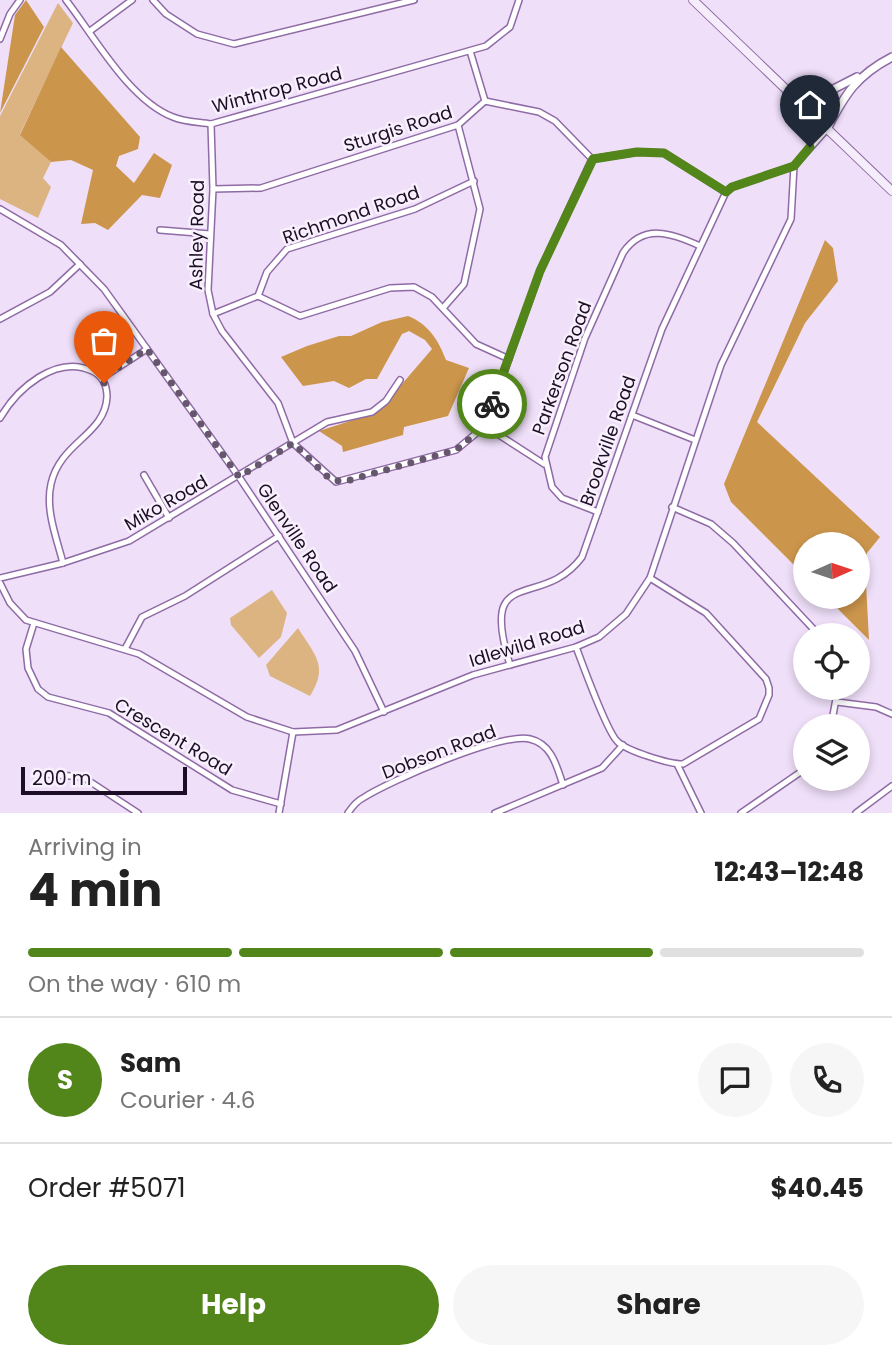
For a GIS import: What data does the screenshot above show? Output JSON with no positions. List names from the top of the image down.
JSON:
{
  "streets": {
    "street": [
      "Winthrop Road",
      "Sturgis Road",
      "Richmond Road",
      "Ashley Road",
      "Parkerson Road",
      "Brookville Road",
      "Miko Road",
      "Glenville Road",
      "Idlewild Road",
      "Crescent Road",
      "Dobson Road"
    ]
  },
  "crossings": [
    ["Winthrop Road", "Ashley Road"],
    ["Sturgis Road", "Ashley Road"],
    ["Ashley Road", "Miko Road"],
    ["Parkerson Road", "Brookville Road"],
    ["Brookville Road", "Idlewild Road"],
    ["Miko Road", "Glenville Road"],
    ["Glenville Road", "Idlewild Road"],
    ["Idlewild Road", "Crescent Road"]
  ],
  "scale_bar": "200 m",
  "north": "right",
  "page": {
    "scale": "200 m",
    "heading": ["4 min", "Arriving in", "12:43–12:48"],
    "panel": [
      "Sam",
      "Courier · 4.6",
      "Order #5071",
      "$40.45"
    ],
    "bar": "On the way · 610 m",
    "round": "S",
    "buttons": ["Help", "Share"]
  }
}
